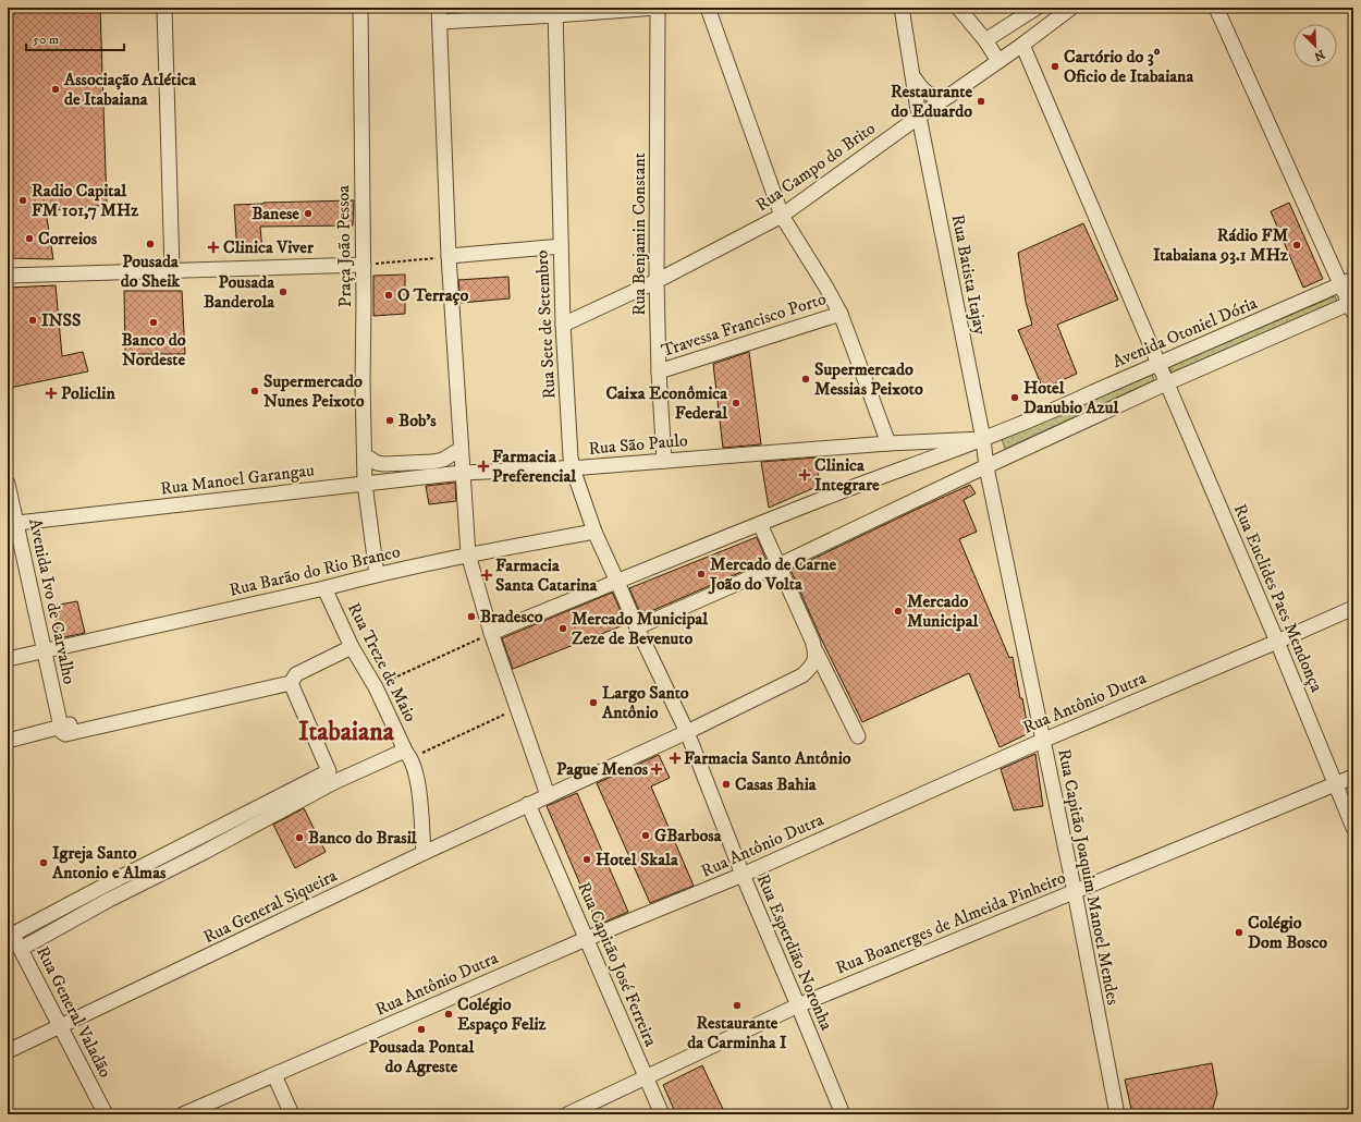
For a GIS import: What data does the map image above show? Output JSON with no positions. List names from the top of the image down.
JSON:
{
  "streets": {
    "street": [
      "Rua Campo do Brito",
      "Rua Benjamin Constant",
      "Praça João Pessoa",
      "Rua Batista Itajay",
      "Rua Sete de Setembro",
      "Travessa Francisco Porto",
      "Avenida Otoniel Dória",
      "Rua São Paulo",
      "Rua Manoel Garangau",
      "Rua Barão do Rio Branco",
      "Rua Euclides Paes Mendonça",
      "Avenida Ivo de Carvalho",
      "Rua Treze de Maio",
      "Rua Antônio Dutra",
      "Rua Capitão Joaquim Manoel Mendes",
      "Rua General Siqueira",
      "Rua Boanerges de Almeida Pinheiro",
      "Rua Esperdião Noronha",
      "Rua Capitão José Ferreira",
      "Rua General Valadão"
    ]
  },
  "crossings": [
    ["Rua Campo do Brito", "Rua Benjamin Constant"],
    ["Rua Campo do Brito", "Rua Batista Itajay"],
    ["Rua Campo do Brito", "Rua Sete de Setembro"],
    ["Rua Campo do Brito", "Rua Euclides Paes Mendonça"],
    ["Rua Benjamin Constant", "Travessa Francisco Porto"],
    ["Rua Benjamin Constant", "Rua São Paulo"],
    ["Praça João Pessoa", "Rua Manoel Garangau"],
    ["Praça João Pessoa", "Rua Barão do Rio Branco"],
    ["Rua Batista Itajay", "Avenida Otoniel Dória"],
    ["Rua Batista Itajay", "Rua São Paulo"],
    ["Rua Batista Itajay", "Rua Capitão Joaquim Manoel Mendes"],
    ["Rua Sete de Setembro", "Avenida Otoniel Dória"],
    ["Rua Sete de Setembro", "Rua São Paulo"],
    ["Rua Sete de Setembro", "Rua Barão do Rio Branco"],
    ["Avenida Otoniel Dória", "Rua São Paulo"],
    ["Avenida Otoniel Dória", "Rua Euclides Paes Mendonça"],
    ["Rua São Paulo", "Rua Manoel Garangau"],
    ["Rua Manoel Garangau", "Avenida Ivo de Carvalho"],
    ["Rua Barão do Rio Branco", "Avenida Ivo de Carvalho"],
    ["Rua Barão do Rio Branco", "Rua Treze de Maio"],
    ["Rua Euclides Paes Mendonça", "Rua Antônio Dutra"],
    ["Rua Euclides Paes Mendonça", "Rua Boanerges de Almeida Pinheiro"],
    ["Rua Treze de Maio", "Rua General Siqueira"],
    ["Rua Antônio Dutra", "Rua Capitão Joaquim Manoel Mendes"],
    ["Rua Antônio Dutra", "Rua Esperdião Noronha"],
    ["Rua Antônio Dutra", "Rua Capitão José Ferreira"],
    ["Rua Capitão Joaquim Manoel Mendes", "Rua Boanerges de Almeida Pinheiro"],
    ["Rua General Siqueira", "Rua Capitão José Ferreira"],
    ["Rua General Siqueira", "Rua General Valadão"],
    ["Rua Boanerges de Almeida Pinheiro", "Rua Esperdião Noronha"],
    ["Rua Boanerges de Almeida Pinheiro", "Rua Capitão José Ferreira"]
  ],
  "districts": ["Itabaiana"],
  "places": {
    "other": [
      "Cartório do 3º Oficio de Itabaiana",
      "Associação Atlética de Itabaiana",
      "Restaurante do Eduardo",
      "Radio Capital FM 101,7 MHz",
      "Banese",
      "Correios",
      "Pousada do Sheik",
      "Rádio FM Itabaiana 93.1 MHz",
      "Pousada Banderola",
      "O Terraço",
      "INSS",
      "Banco do Nordeste",
      "Supermercado Messias Peixoto",
      "Supermercado Nunes Peixoto",
      "Hotel Danubio Azul",
      "Caixa Econômica Federal",
      "Bob's",
      "Mercado de Carne João do Volta",
      "Mercado Municipal",
      "Bradesco",
      "Mercado Municipal Zeze de Bevenuto",
      "Largo Santo Antônio",
      "Casas Bahia",
      "GBarbosa",
      "Banco do Brasil",
      "Hotel Skala",
      "Igreja Santo Antonio e Almas",
      "Colégio Dom Bosco",
      "Restaurante da Carminha I",
      "Colégio Espaço Feliz",
      "Pousada Pontal do Agreste"
    ],
    "health": [
      "Clinica Viver",
      "Policlin",
      "Farmacia Preferencial",
      "Clinica Integrare",
      "Farmacia Santa Catarina",
      "Farmacia Santo Antônio",
      "Pague Menos"
    ]
  },
  "scale_bar": "50 m",
  "north": "bottom right"
}
